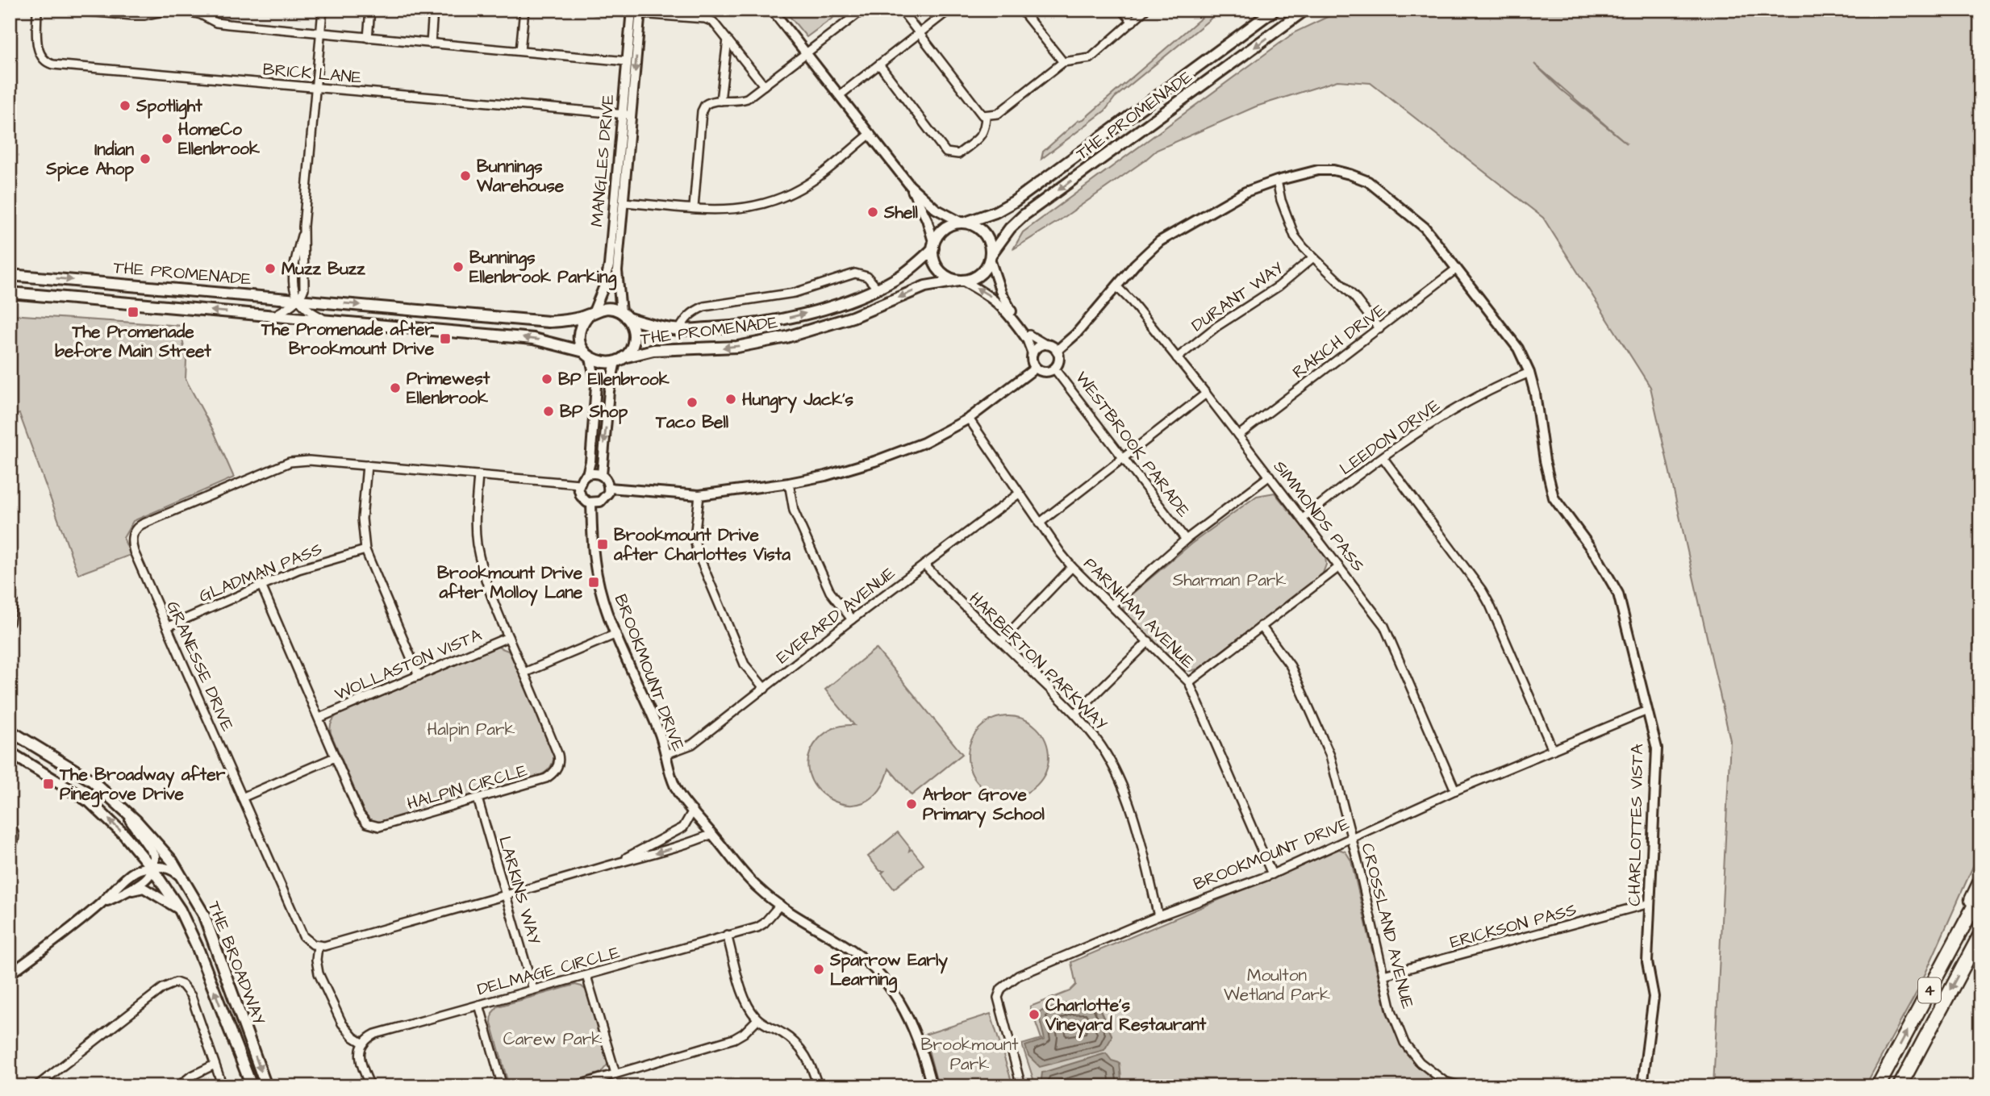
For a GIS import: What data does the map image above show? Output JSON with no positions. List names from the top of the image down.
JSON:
{
  "streets": {
    "highway": ["4"],
    "main road": ["THE PROMENADE", "THE BROADWAY"],
    "street": [
      "BRICK LANE",
      "MANGLES DRIVE",
      "DURANT WAY",
      "RAKICH DRIVE",
      "LEEDON DRIVE",
      "WESTBROOK PARADE",
      "SIMMONDS PASS",
      "GLADMAN PASS",
      "PARNHAM AVENUE",
      "EVERARD AVENUE",
      "HARBERTON PARKWAY",
      "WOLLASTON VISTA",
      "GRANESSE DRIVE",
      "BROOKMOUNT DRIVE",
      "HALPIN CIRCLE",
      "CHARLOTTES VISTA",
      "LARKINS WAY",
      "CROSSLAND AVENUE",
      "ERICKSON PASS",
      "DELMAGE CIRCLE"
    ]
  },
  "crossings": [
    ["BRICK LANE", "MANGLES DRIVE"],
    ["THE PROMENADE", "MANGLES DRIVE"],
    ["DURANT WAY", "SIMMONDS PASS"],
    ["RAKICH DRIVE", "SIMMONDS PASS"],
    ["RAKICH DRIVE", "CHARLOTTES VISTA"],
    ["LEEDON DRIVE", "SIMMONDS PASS"],
    ["LEEDON DRIVE", "CHARLOTTES VISTA"],
    ["WESTBROOK PARADE", "CHARLOTTES VISTA"],
    ["SIMMONDS PASS", "BROOKMOUNT DRIVE"],
    ["SIMMONDS PASS", "CHARLOTTES VISTA"],
    ["GLADMAN PASS", "GRANESSE DRIVE"],
    ["GLADMAN PASS", "HALPIN CIRCLE"],
    ["PARNHAM AVENUE", "EVERARD AVENUE"],
    ["PARNHAM AVENUE", "BROOKMOUNT DRIVE"],
    ["EVERARD AVENUE", "HARBERTON PARKWAY"],
    ["EVERARD AVENUE", "BROOKMOUNT DRIVE"],
    ["HARBERTON PARKWAY", "BROOKMOUNT DRIVE"],
    ["WOLLASTON VISTA", "HALPIN CIRCLE"],
    ["GRANESSE DRIVE", "BROOKMOUNT DRIVE"],
    ["GRANESSE DRIVE", "HALPIN CIRCLE"],
    ["BROOKMOUNT DRIVE", "CHARLOTTES VISTA"],
    ["BROOKMOUNT DRIVE", "CROSSLAND AVENUE"],
    ["BROOKMOUNT DRIVE", "DELMAGE CIRCLE"],
    ["HALPIN CIRCLE", "LARKINS WAY"],
    ["CHARLOTTES VISTA", "ERICKSON PASS"],
    ["LARKINS WAY", "DELMAGE CIRCLE"],
    ["CROSSLAND AVENUE", "ERICKSON PASS"]
  ],
  "parks": [
    "Sharman Park",
    "Halpin Park",
    "Moulton Wetland Park",
    "Carew Park",
    "Brookmount Park"
  ],
  "places": {
    "other": [
      "Spotlight",
      "HomeCo Ellenbrook",
      "Indian Spice Ahop",
      "Bunnings Warehouse",
      "Shell",
      "Bunnings Ellenbrook Parking",
      "Muzz Buzz",
      "BP Ellenbrook",
      "Primewest Ellenbrook",
      "Hungry Jack's",
      "Taco Bell",
      "BP Shop",
      "Arbor Grove Primary School",
      "Sparrow Early Learning",
      "Charlotte's Vineyard Restaurant"
    ],
    "transit": [
      "The Promenade before Main Street",
      "The Promenade after Brookmount Drive",
      "Brookmount Drive after Charlottes Vista",
      "Brookmount Drive after Molloy Lane",
      "The Broadway after Pinegrove Drive"
    ]
  }
}
